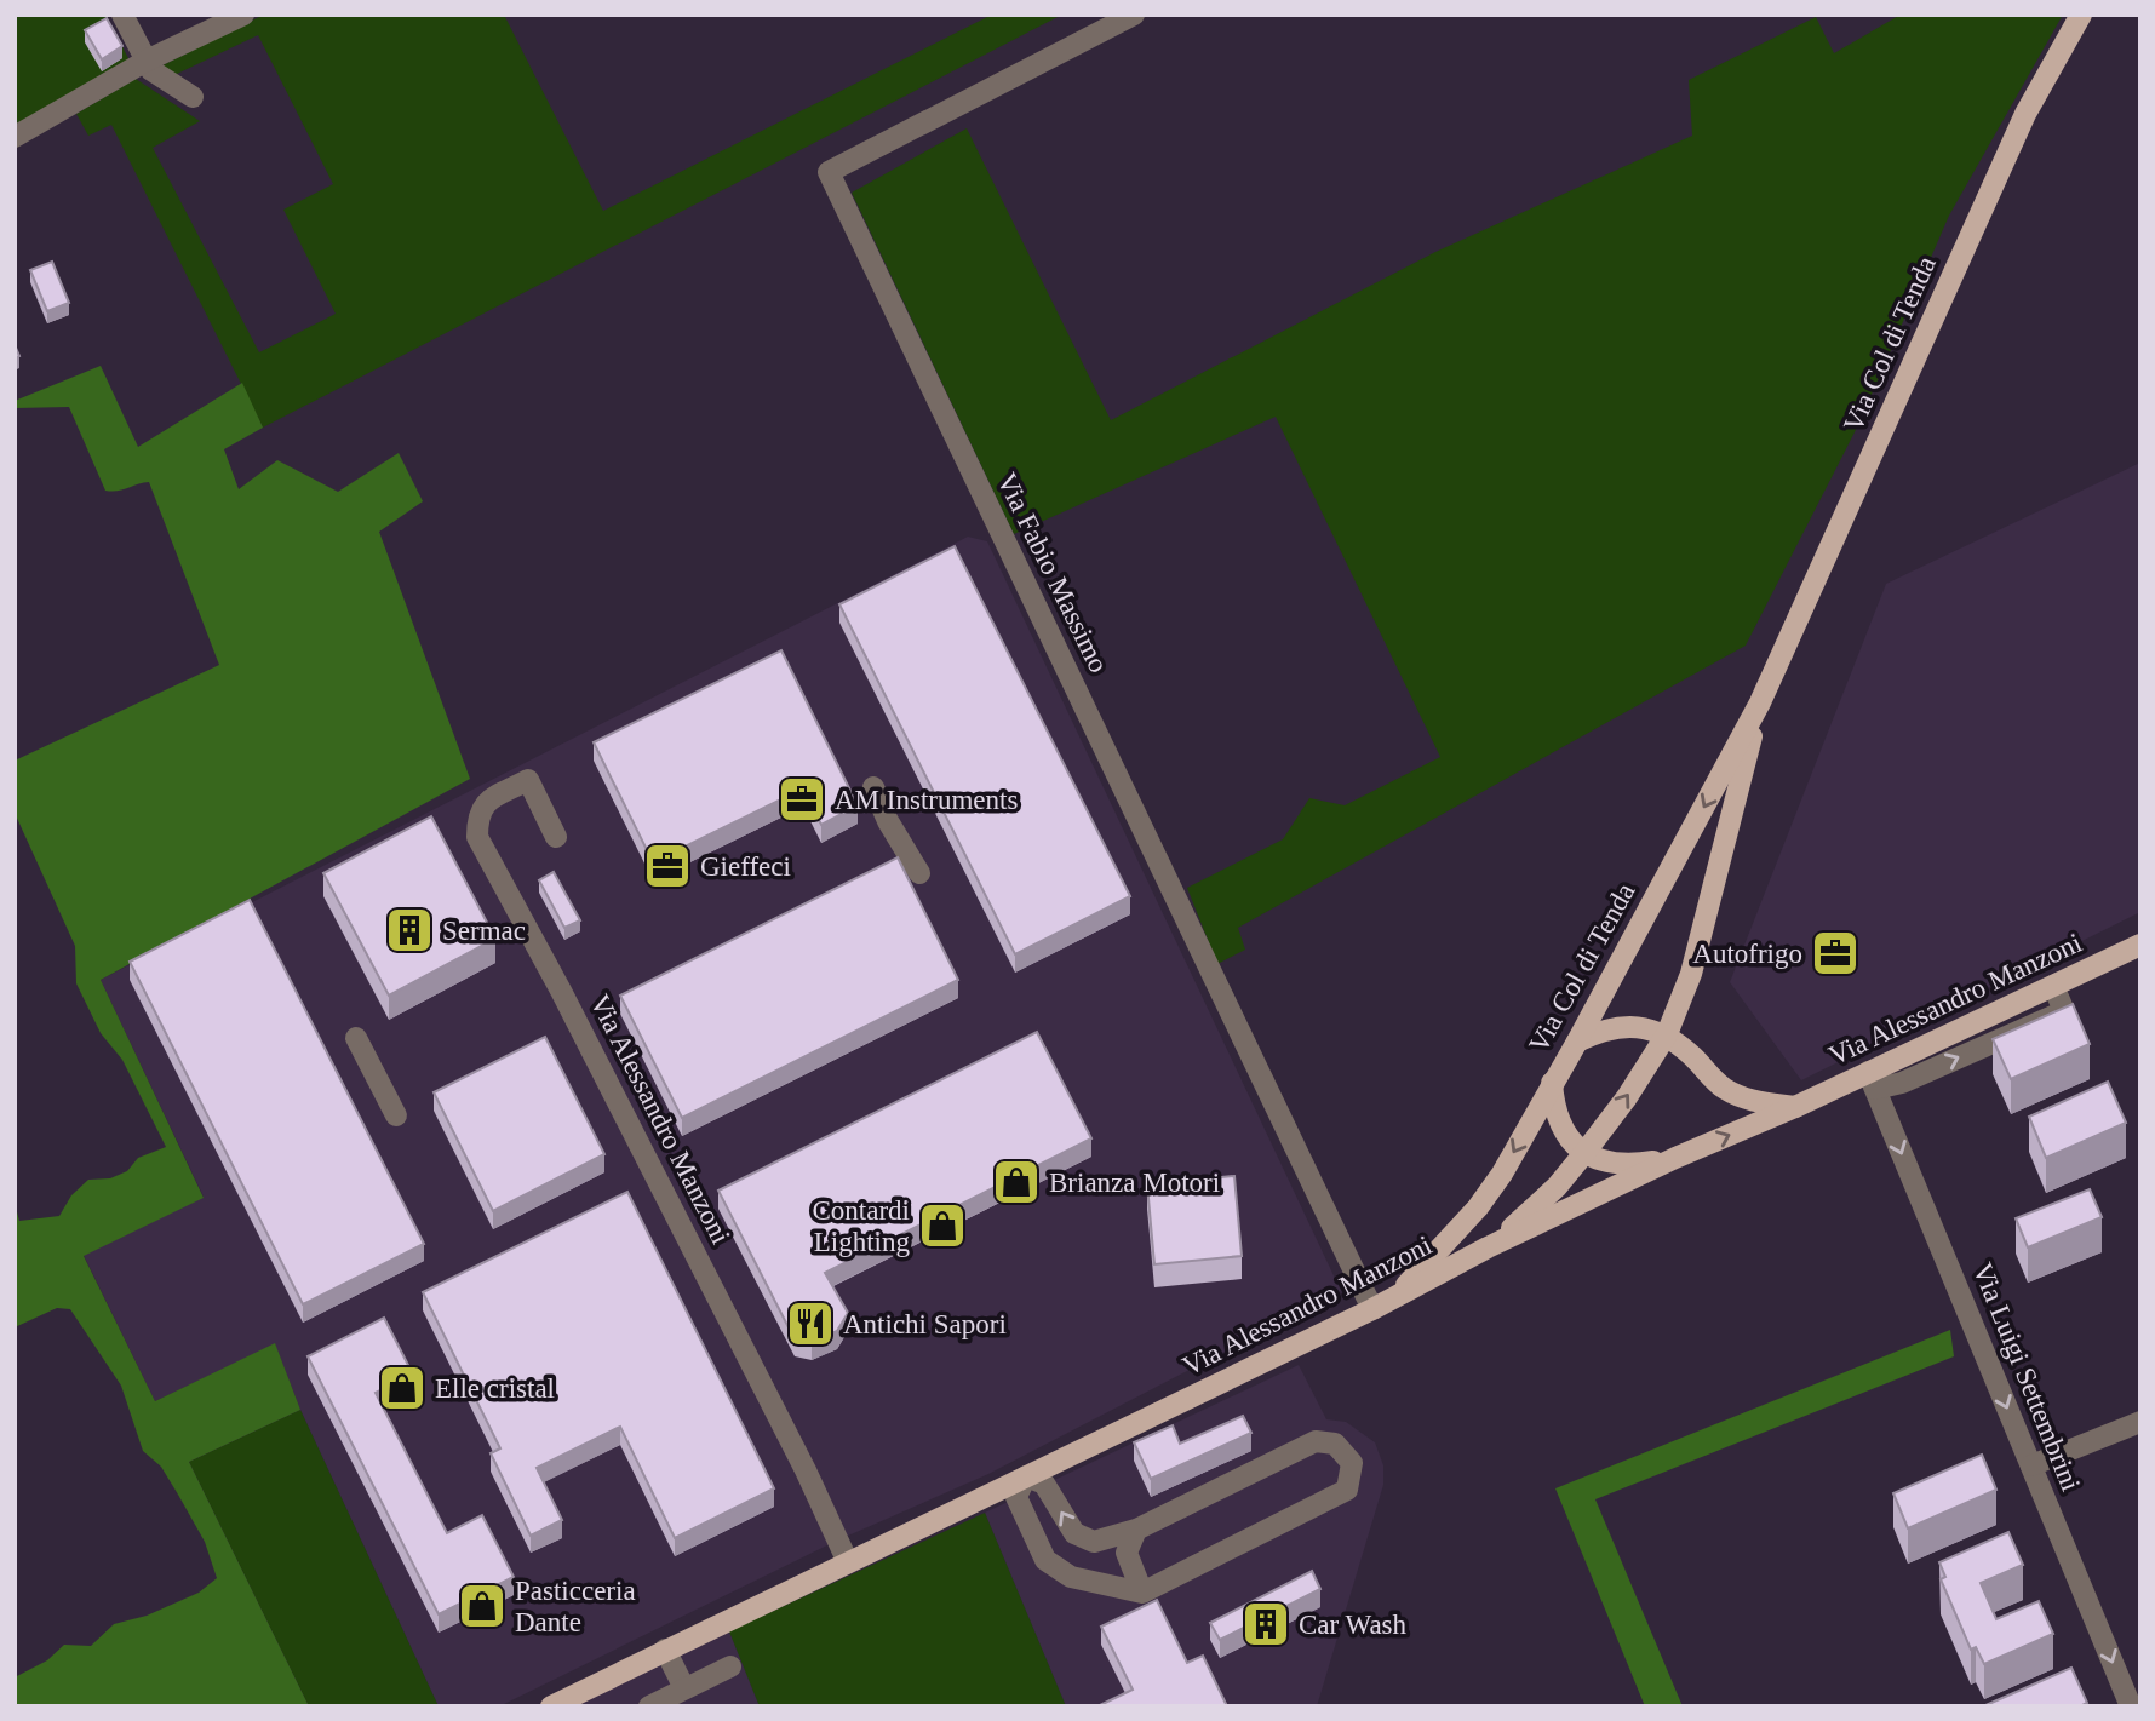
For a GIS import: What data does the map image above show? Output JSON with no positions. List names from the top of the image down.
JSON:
{
  "streets": {
    "main road": ["Via Col di Tenda", "Via Alessandro Manzoni"],
    "street": ["Via Fabio Massimo", "Via Luigi Settembrini"]
  },
  "crossings": [
    ["Via Col di Tenda", "Via Alessandro Manzoni"],
    ["Via Fabio Massimo", "Via Alessandro Manzoni"],
    ["Via Alessandro Manzoni", "Via Luigi Settembrini"]
  ],
  "one_way": ["Via Luigi Settembrini"],
  "places": {
    "office": ["AM Instruments", "Gieffeci", "Autofrigo"],
    "building": ["Sermac", "Car Wash"],
    "shop": [
      "Brianza Motori",
      "Contardi Lighting",
      "Elle cristal",
      "Pasticceria Dante"
    ],
    "restaurant": ["Antichi Sapori"]
  }
}
